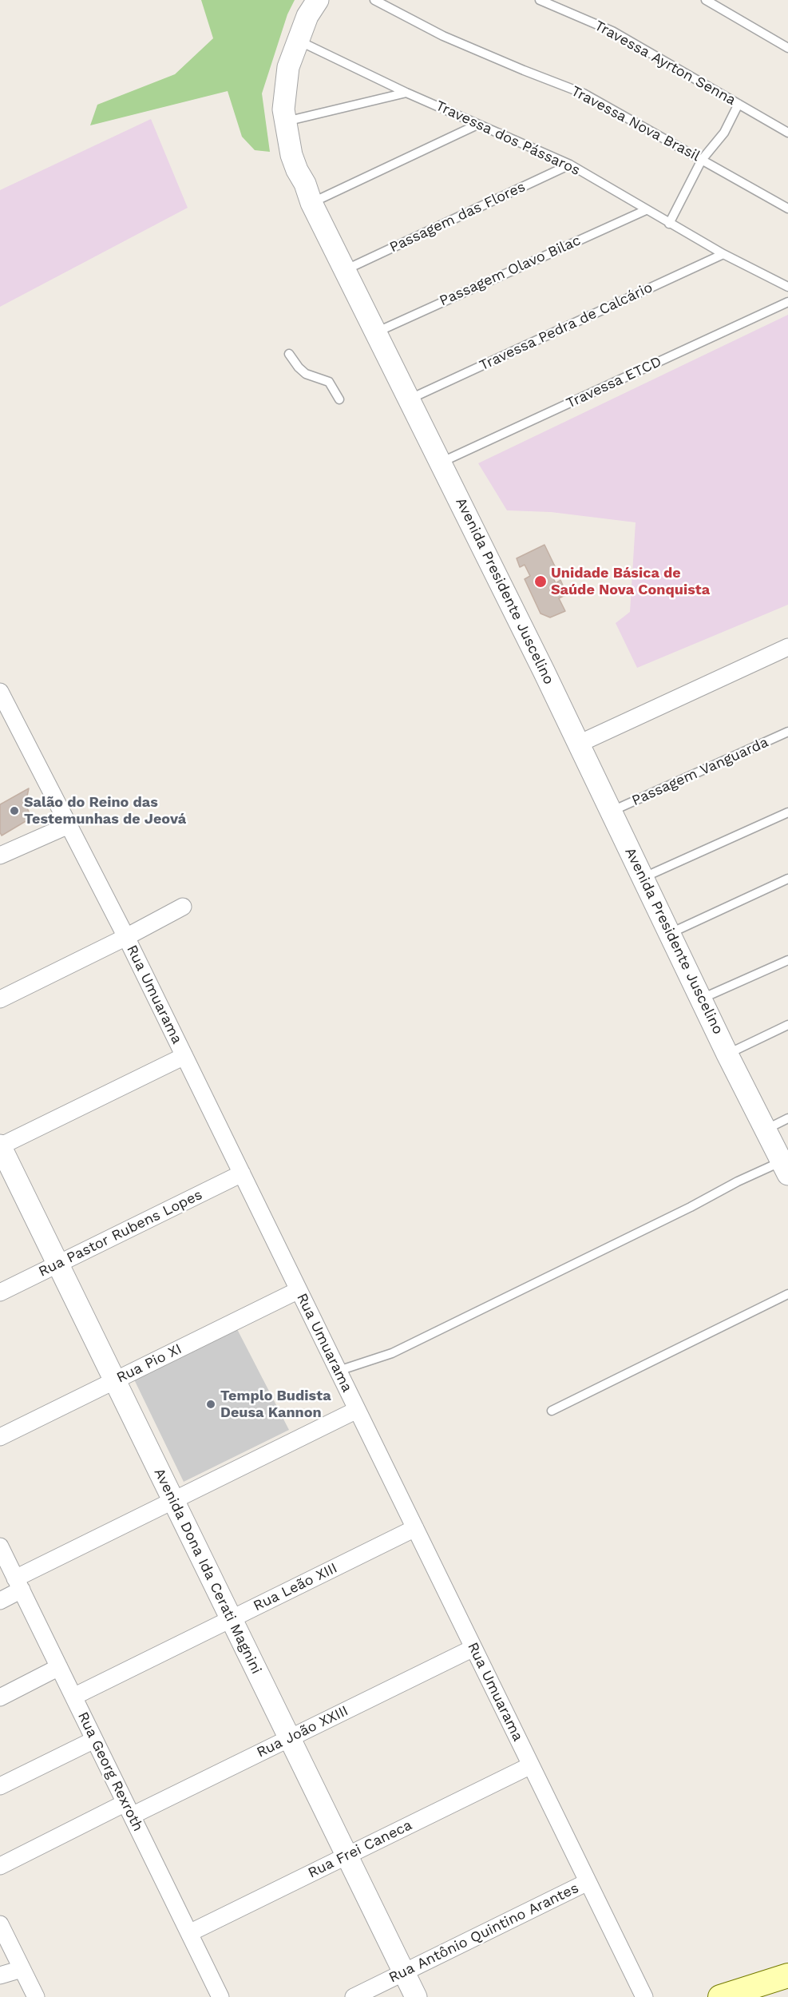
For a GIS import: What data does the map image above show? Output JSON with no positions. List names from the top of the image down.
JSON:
{
  "streets": {
    "street": [
      "Avenida Presidente Juscelino",
      "Rua Umuarama",
      "Rua Pastor Rubens Lopes",
      "Rua Pio XI",
      "Avenida Dona Ida Cerati Magnini",
      "Rua Leão XIII",
      "Rua João XXIII",
      "Rua Georg Rexroth",
      "Rua Frei Caneca",
      "Rua Antônio Quintino Arantes"
    ],
    "lane": [
      "Travessa Ayrton Senna",
      "Travessa Nova Brasil",
      "Travessa dos Pássaros",
      "Passagem das Flores",
      "Passagem Olavo Bilac",
      "Travessa Pedra de Calcário",
      "Travessa ETCD",
      "Passagem Vanguarda"
    ]
  },
  "crossings": [
    ["Travessa dos Pássaros", "Passagem das Flores"],
    ["Travessa dos Pássaros", "Passagem Olavo Bilac"],
    ["Travessa dos Pássaros", "Travessa Pedra de Calcário"],
    ["Travessa dos Pássaros", "Avenida Presidente Juscelino"],
    ["Passagem das Flores", "Avenida Presidente Juscelino"],
    ["Passagem Olavo Bilac", "Avenida Presidente Juscelino"],
    ["Travessa Pedra de Calcário", "Avenida Presidente Juscelino"],
    ["Travessa ETCD", "Avenida Presidente Juscelino"],
    ["Avenida Presidente Juscelino", "Passagem Vanguarda"],
    ["Rua Umuarama", "Rua Pastor Rubens Lopes"],
    ["Rua Umuarama", "Rua Pio XI"],
    ["Rua Umuarama", "Rua Leão XIII"],
    ["Rua Umuarama", "Rua João XXIII"],
    ["Rua Umuarama", "Rua Frei Caneca"],
    ["Rua Umuarama", "Rua Antônio Quintino Arantes"],
    ["Rua Pastor Rubens Lopes", "Avenida Dona Ida Cerati Magnini"],
    ["Rua Pio XI", "Avenida Dona Ida Cerati Magnini"],
    ["Avenida Dona Ida Cerati Magnini", "Rua Leão XIII"],
    ["Avenida Dona Ida Cerati Magnini", "Rua João XXIII"],
    ["Avenida Dona Ida Cerati Magnini", "Rua Frei Caneca"],
    ["Avenida Dona Ida Cerati Magnini", "Rua Antônio Quintino Arantes"],
    ["Rua Leão XIII", "Rua Georg Rexroth"],
    ["Rua João XXIII", "Rua Georg Rexroth"],
    ["Rua Georg Rexroth", "Rua Frei Caneca"]
  ],
  "places": ["Unidade Básica de Saúde Nova Conquista", "Salão do Reino das Testemunhas de Jeová", "Templo Budista Deusa Kannon"]
}
